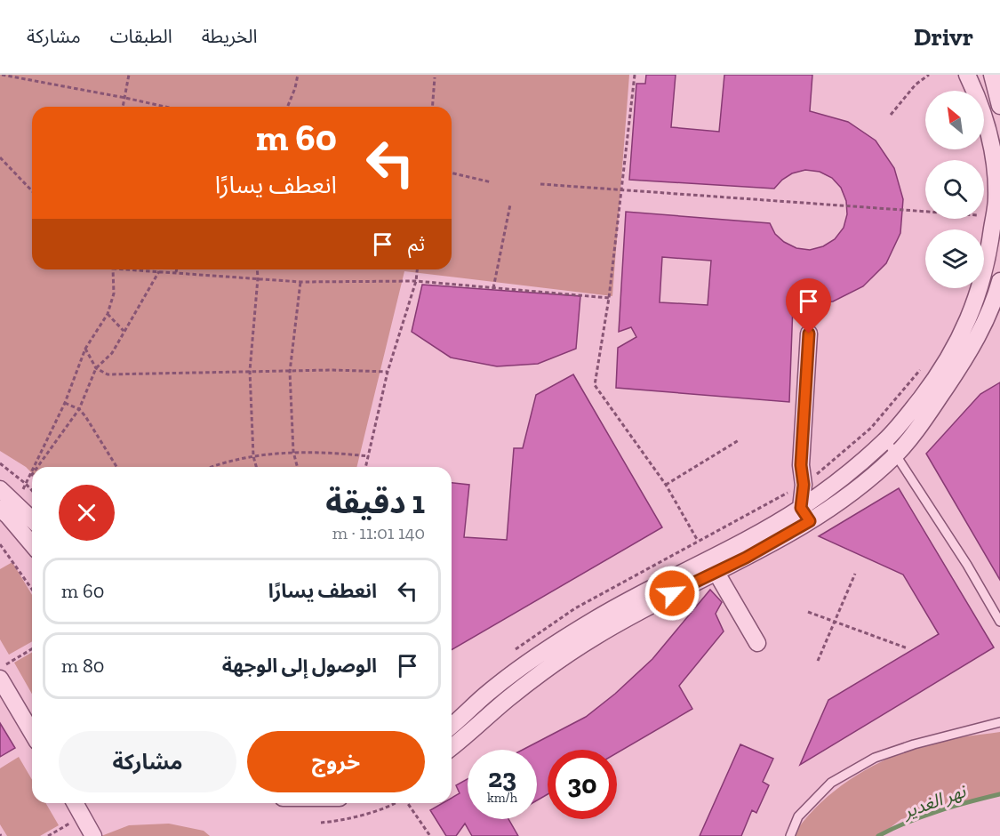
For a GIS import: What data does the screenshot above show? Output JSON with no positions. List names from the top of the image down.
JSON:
{
  "water": ["نهر الغدير"],
  "north": "top left",
  "page": {
    "header": "Drivr",
    "nav": ["الخريطة", "الطبقات", "مشاركة"],
    "turn": ["60 m", "انعطف يسارًا"],
    "then": "ثم",
    "heading": ["1 دقيقة", "140 m · 11:01"],
    "list": [
      {
        "name": "انعطف يسارًا",
        "value": "60 m"
      },
      {
        "name": "الوصول إلى الوجهة",
        "value": "80 m"
      }
    ],
    "buttons": ["خروج", "مشاركة"],
    "speed": "23 km/h",
    "limit": "30"
  }
}
